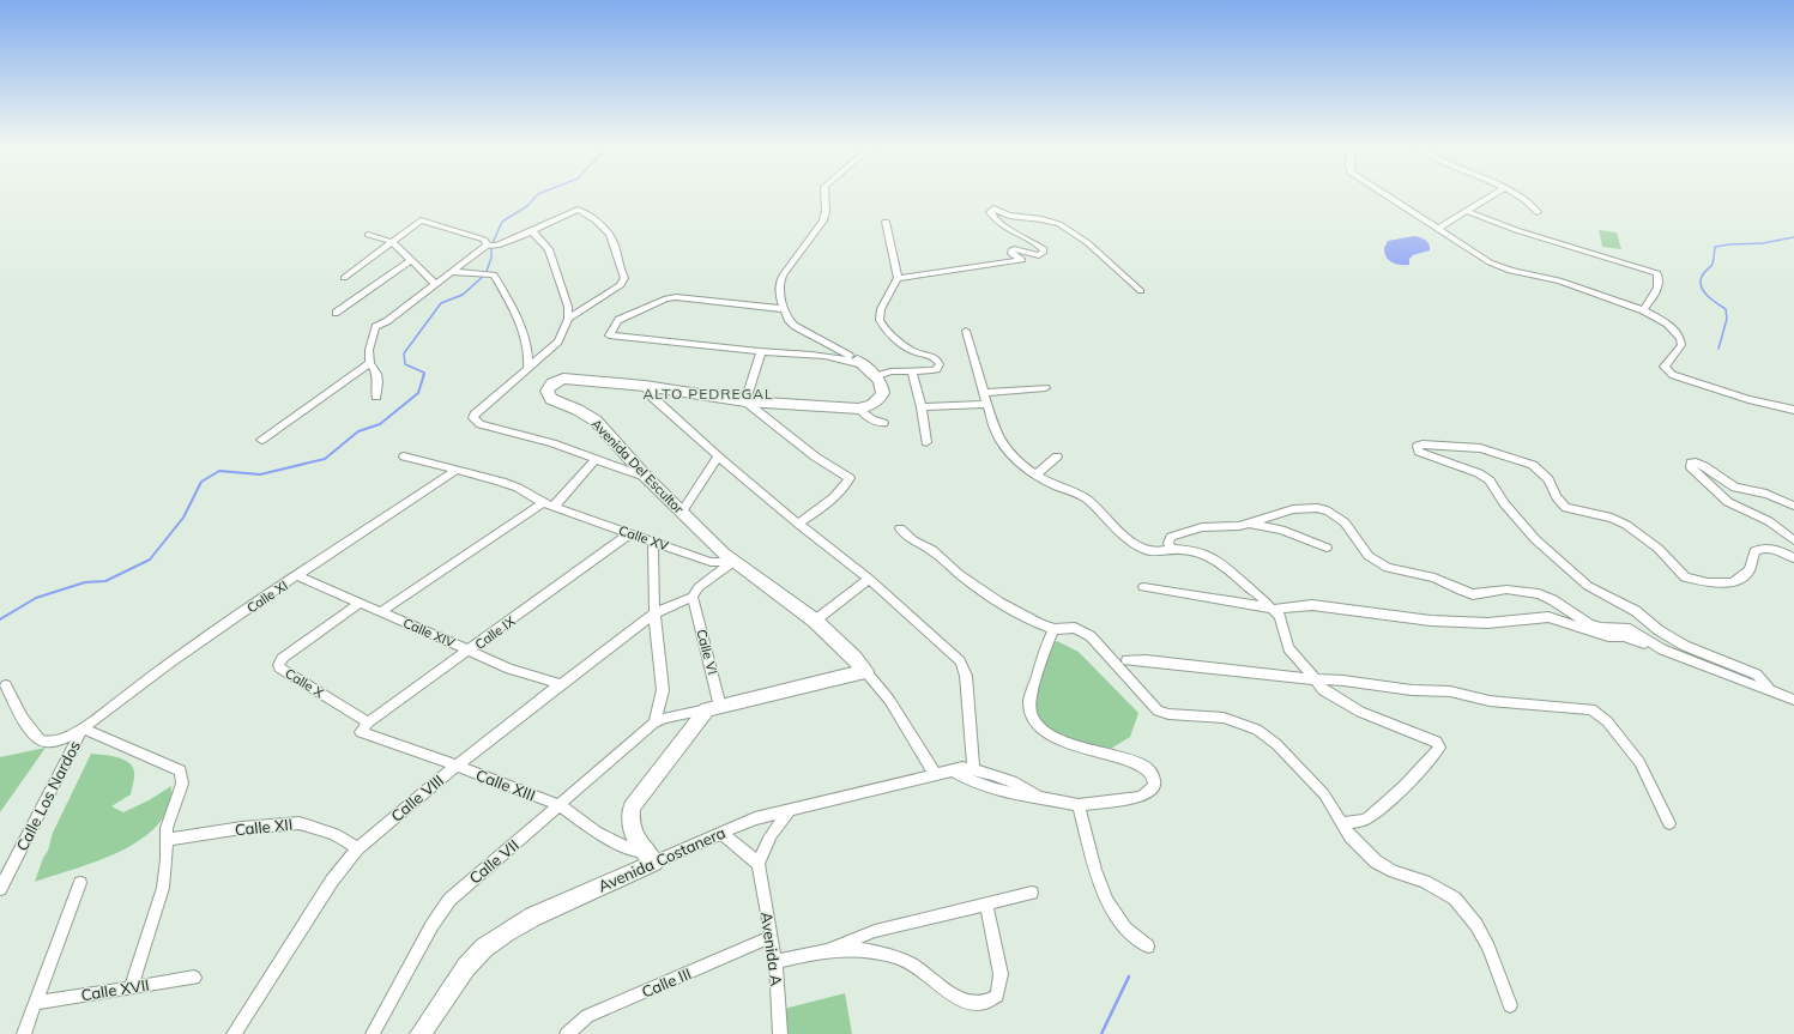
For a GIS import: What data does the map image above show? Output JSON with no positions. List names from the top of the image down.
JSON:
{
  "streets": {
    "street": [
      "Avenida Del Escultor",
      "Calle XV",
      "Calle XI",
      "Calle XIV",
      "Calle IX",
      "Calle VI",
      "Calle X",
      "Calle XIII",
      "Calle Los Nardos",
      "Calle VIII",
      "Calle XII",
      "Avenida Costanera",
      "Calle VII",
      "Avenida A",
      "Calle III",
      "Calle XVII"
    ]
  },
  "crossings": [
    ["Avenida Del Escultor", "Calle XV"],
    ["Avenida Del Escultor", "Avenida Costanera"],
    ["Calle XV", "Calle IX"],
    ["Calle XI", "Calle XIV"],
    ["Calle XI", "Calle Los Nardos"],
    ["Calle XIV", "Calle IX"],
    ["Calle XIV", "Calle X"],
    ["Calle XIV", "Calle VIII"],
    ["Calle IX", "Calle X"],
    ["Calle IX", "Calle XIII"],
    ["Calle VI", "Calle VIII"],
    ["Calle X", "Calle XIII"],
    ["Calle XIII", "Calle VIII"],
    ["Calle XIII", "Avenida Costanera"],
    ["Calle XIII", "Calle VII"],
    ["Calle VIII", "Calle XII"],
    ["Avenida A", "Calle III"]
  ],
  "districts": ["ALTO PEDREGAL"]
}
